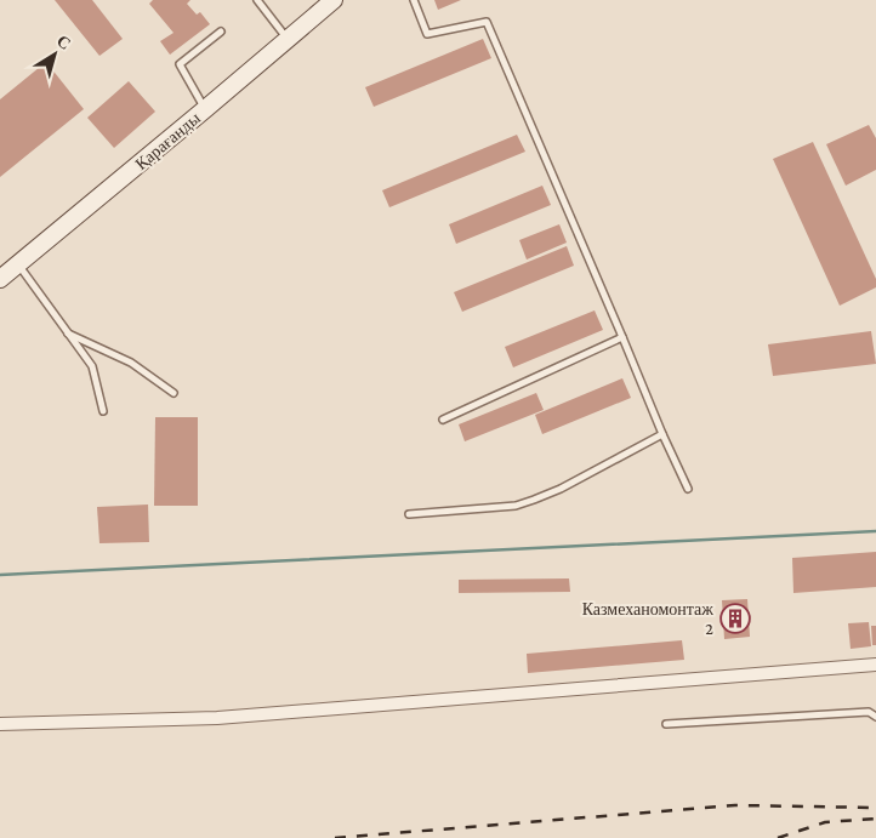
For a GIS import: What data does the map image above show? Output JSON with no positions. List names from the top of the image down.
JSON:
{
  "streets": {
    "main road": ["Қарағанды"]
  },
  "places": {
    "building": ["Казмеханомонтаж 2"]
  },
  "north": "top right"
}
